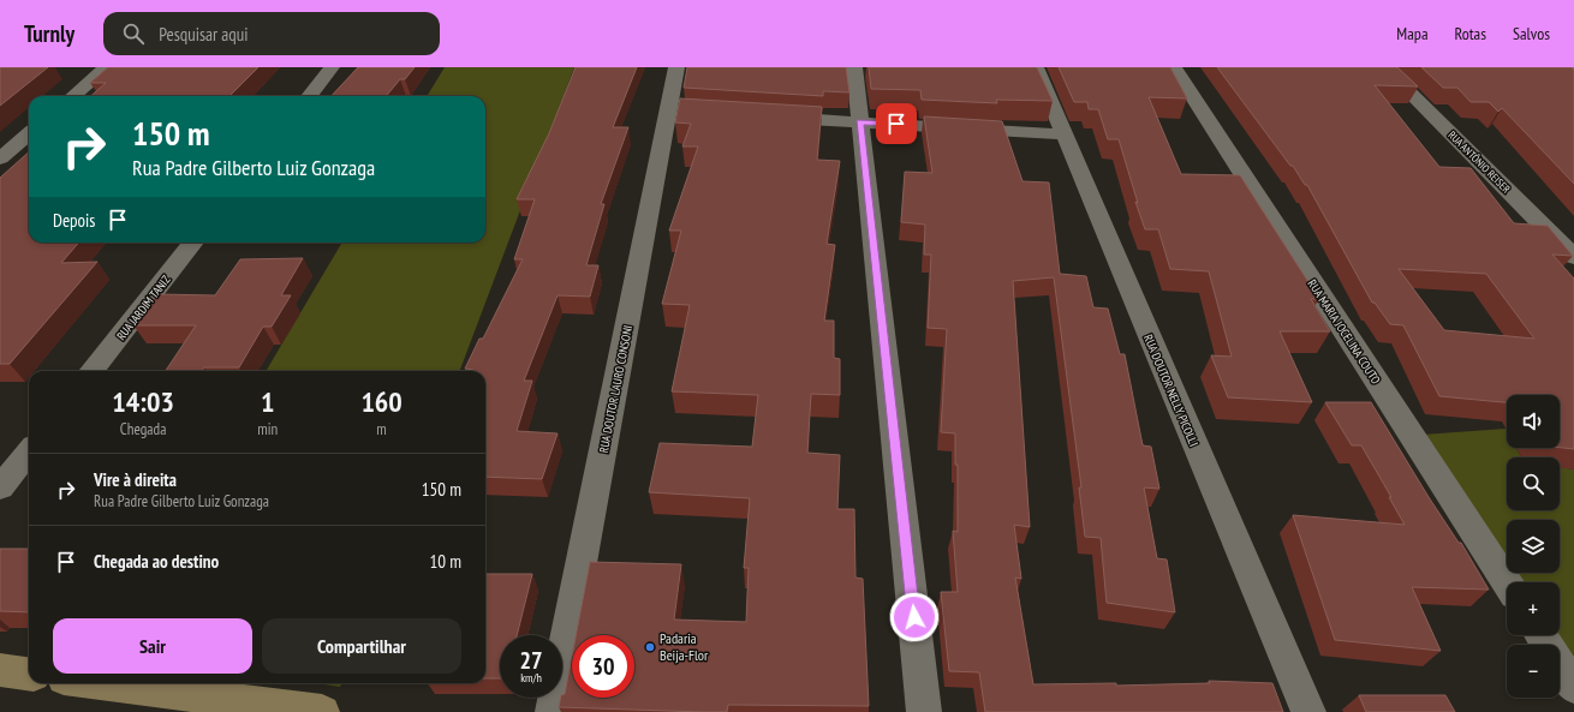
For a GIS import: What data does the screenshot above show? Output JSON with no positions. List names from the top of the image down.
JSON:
{
  "streets": {
    "street": [
      "RUA ANTÔNIO REISER",
      "RUA JARDIM TANIZ",
      "RUA MARIA JOCELINA COUTO",
      "RUA DOUTOR LAURO CONSONI",
      "RUA DOUTOR NELLY PICOLLI"
    ]
  },
  "places": ["Padaria Beija-Flor"],
  "page": {
    "header": "Turnly",
    "search": "Pesquisar aqui",
    "nav": ["Mapa", "Rotas", "Salvos"],
    "turn": ["150 m", "Rua Padre Gilberto Luiz Gonzaga"],
    "then": "Depois",
    "eta": [
      "14:03",
      "Chegada",
      "1",
      "min",
      "160",
      "m"
    ],
    "map_buttons": ["+", "−"],
    "list": [
      {
        "name": "Vire à direita",
        "note": "Rua Padre Gilberto Luiz Gonzaga",
        "value": "150 m"
      },
      {
        "name": "Chegada ao destino",
        "value": "10 m"
      }
    ],
    "buttons": ["Sair", "Compartilhar"],
    "speed": "27 km/h",
    "limit": "30"
  }
}
